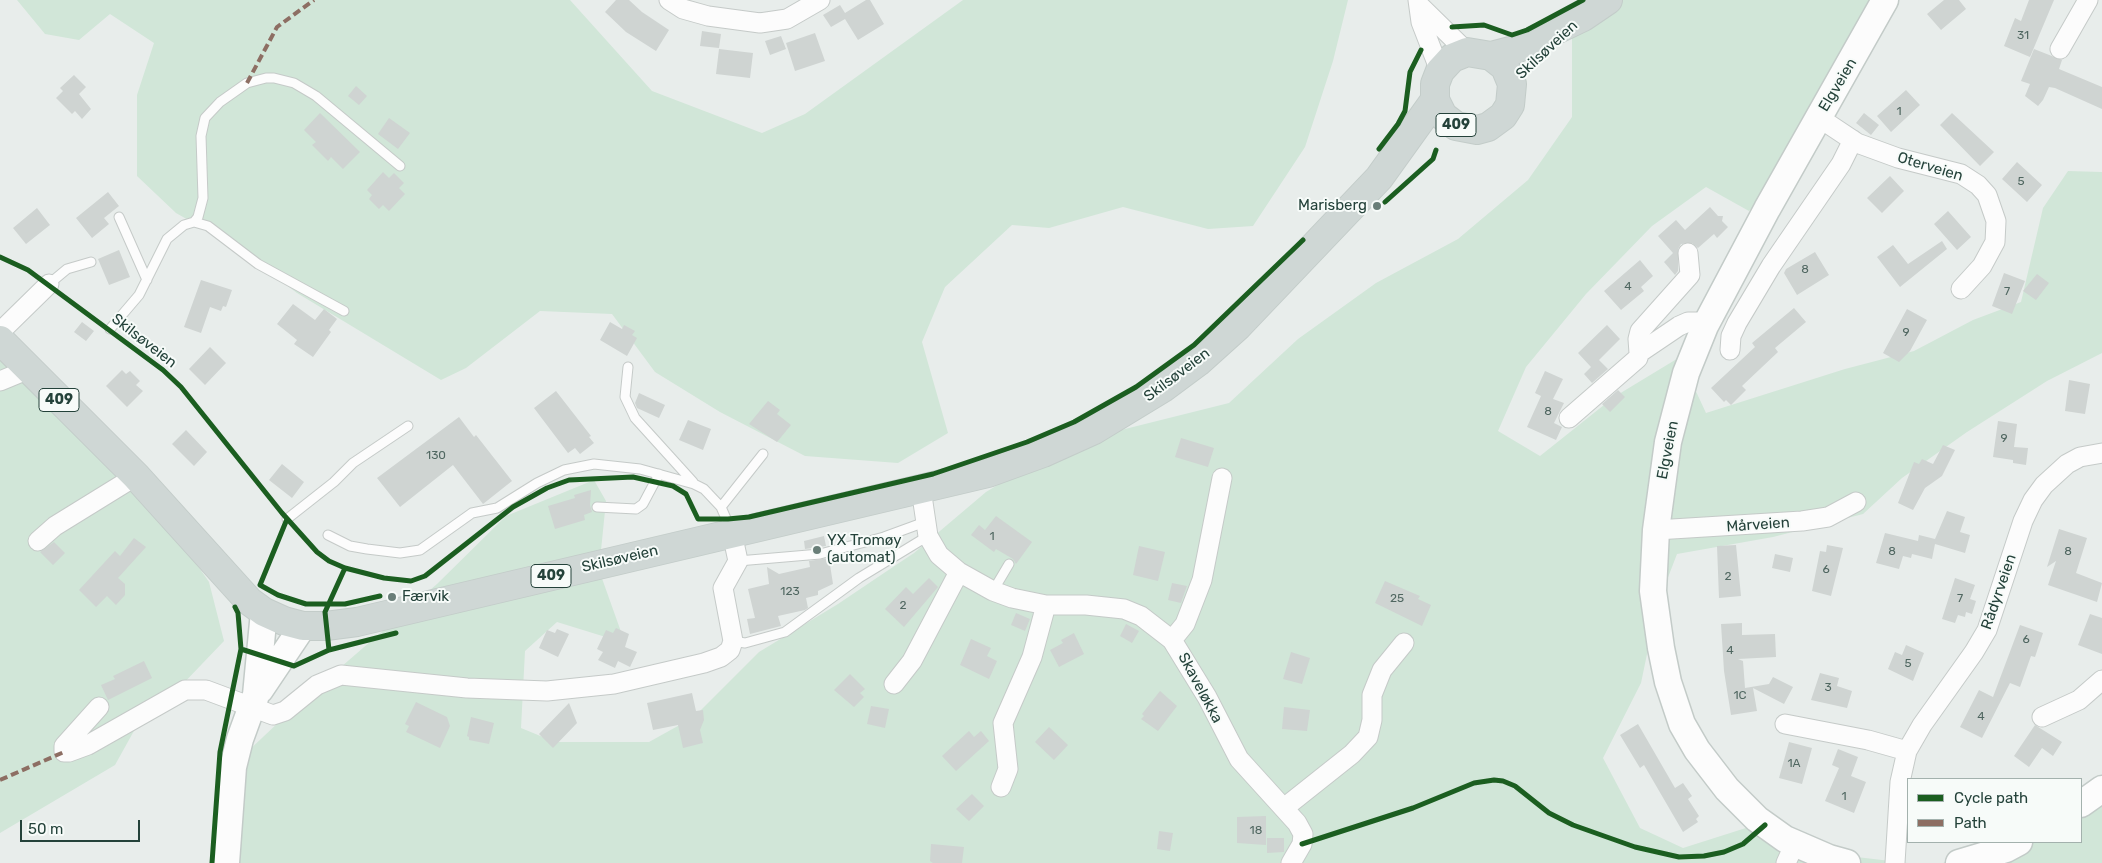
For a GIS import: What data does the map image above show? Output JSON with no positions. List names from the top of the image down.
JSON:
{
  "streets": {
    "main road": ["Skilsøveien", "Elgveien", "409"],
    "street": [
      "Oterveien",
      "Mårveien",
      "Rådyrveien",
      "Skaveløkka"
    ]
  },
  "crossings": [
    ["Skilsøveien", "409"],
    ["Elgveien", "Oterveien"],
    ["Elgveien", "Mårveien"]
  ],
  "places": ["Marisberg", "YX Tromøy (automat)", "Færvik"],
  "house_numbers": [
    "31",
    "1",
    "5",
    "8",
    "4",
    "7",
    "9",
    "8",
    "9",
    "130",
    "1",
    "8",
    "8",
    "6",
    "2",
    "123",
    "25",
    "7",
    "2",
    "6",
    "4",
    "5",
    "3",
    "1C",
    "4",
    "1A",
    "1",
    "18"
  ],
  "legend": ["Cycle path", "Path"],
  "scale_bar": "50 m"
}
